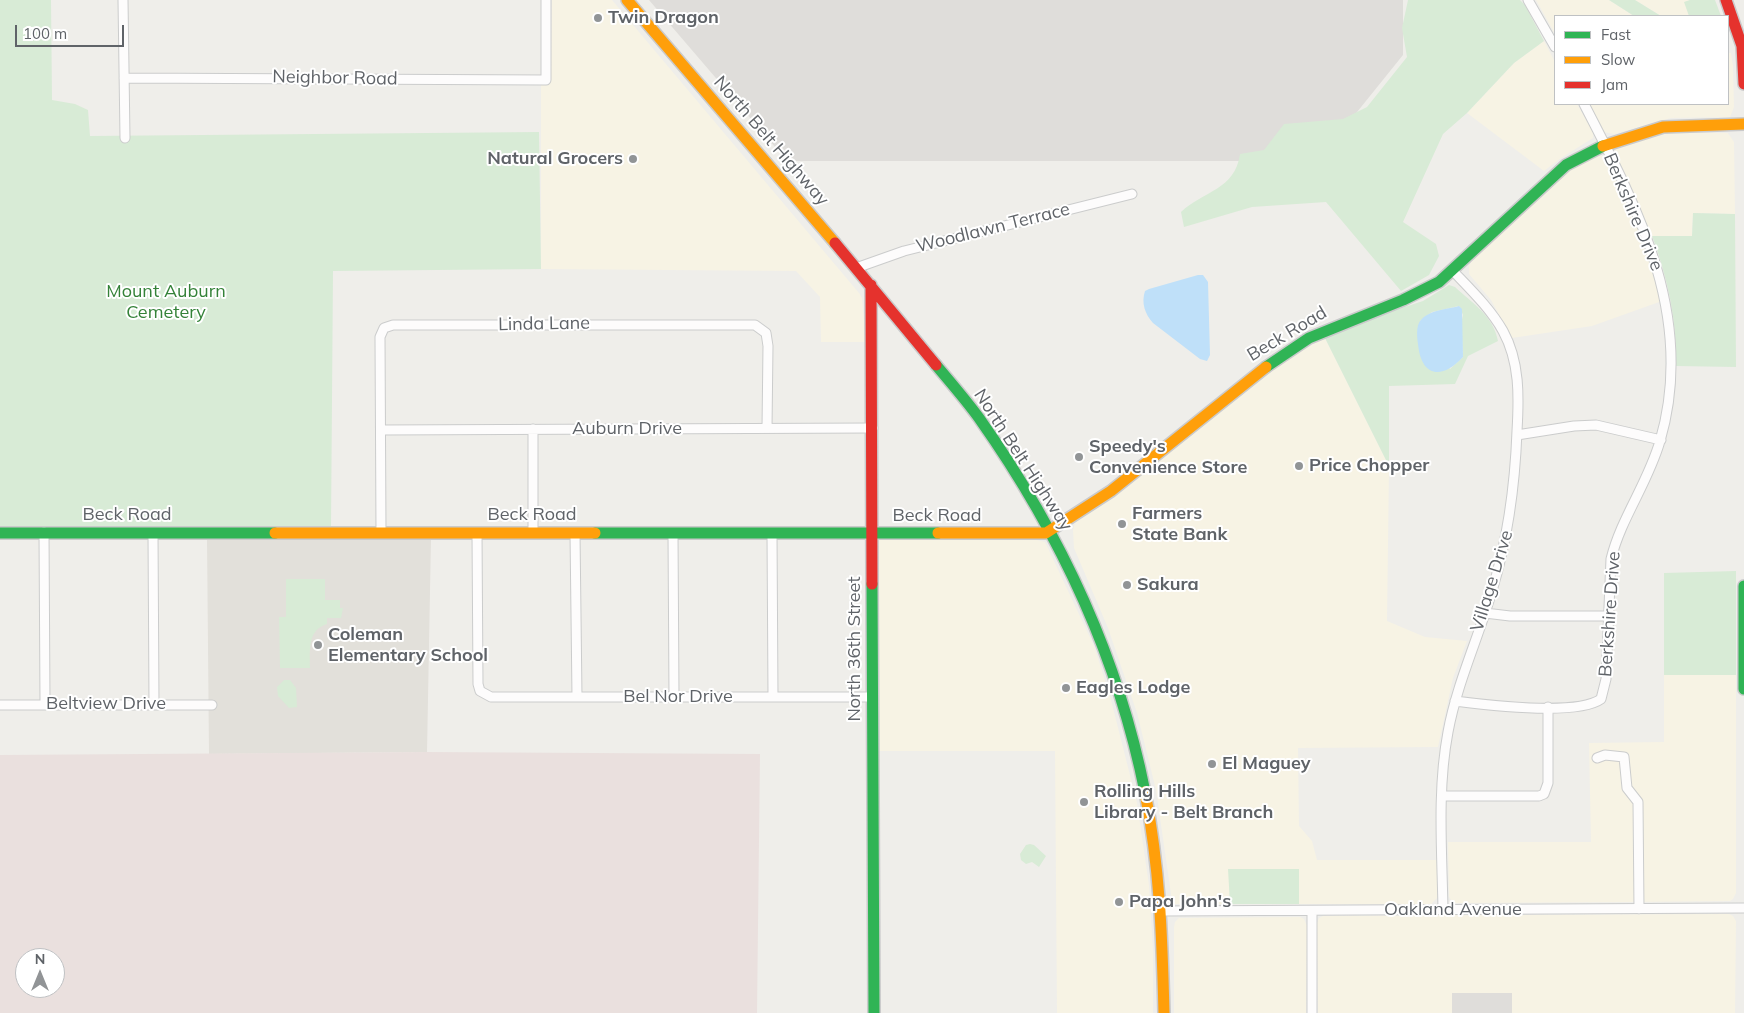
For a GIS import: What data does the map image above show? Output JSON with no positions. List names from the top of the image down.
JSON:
{
  "streets": {
    "street": [
      "Neighbor Road",
      "North Belt Highway",
      "Berkshire Drive",
      "Woodlawn Terrace",
      "Linda Lane",
      "Beck Road",
      "Auburn Drive",
      "Village Drive",
      "North 36th Street",
      "Bel Nor Drive",
      "Beltview Drive",
      "Oakland Avenue"
    ]
  },
  "crossings": [
    ["North Belt Highway", "Woodlawn Terrace"],
    ["North Belt Highway", "Beck Road"],
    ["North Belt Highway", "North 36th Street"],
    ["North Belt Highway", "Oakland Avenue"],
    ["Berkshire Drive", "Beck Road"],
    ["Linda Lane", "Auburn Drive"],
    ["Beck Road", "Village Drive"],
    ["Beck Road", "North 36th Street"],
    ["Beck Road", "Bel Nor Drive"],
    ["Auburn Drive", "North 36th Street"],
    ["Village Drive", "Oakland Avenue"],
    ["North 36th Street", "Bel Nor Drive"]
  ],
  "parks": ["Mount Auburn Cemetery"],
  "places": [
    "Twin Dragon",
    "Natural Grocers",
    "Speedy's Convenience Store",
    "Price Chopper",
    "Farmers State Bank",
    "Sakura",
    "Coleman Elementary School",
    "Eagles Lodge",
    "El Maguey",
    "Rolling Hills Library - Belt Branch",
    "Papa John's"
  ],
  "legend": ["Fast", "Slow", "Jam"],
  "scale_bar": "100 m",
  "north": "top"
}
